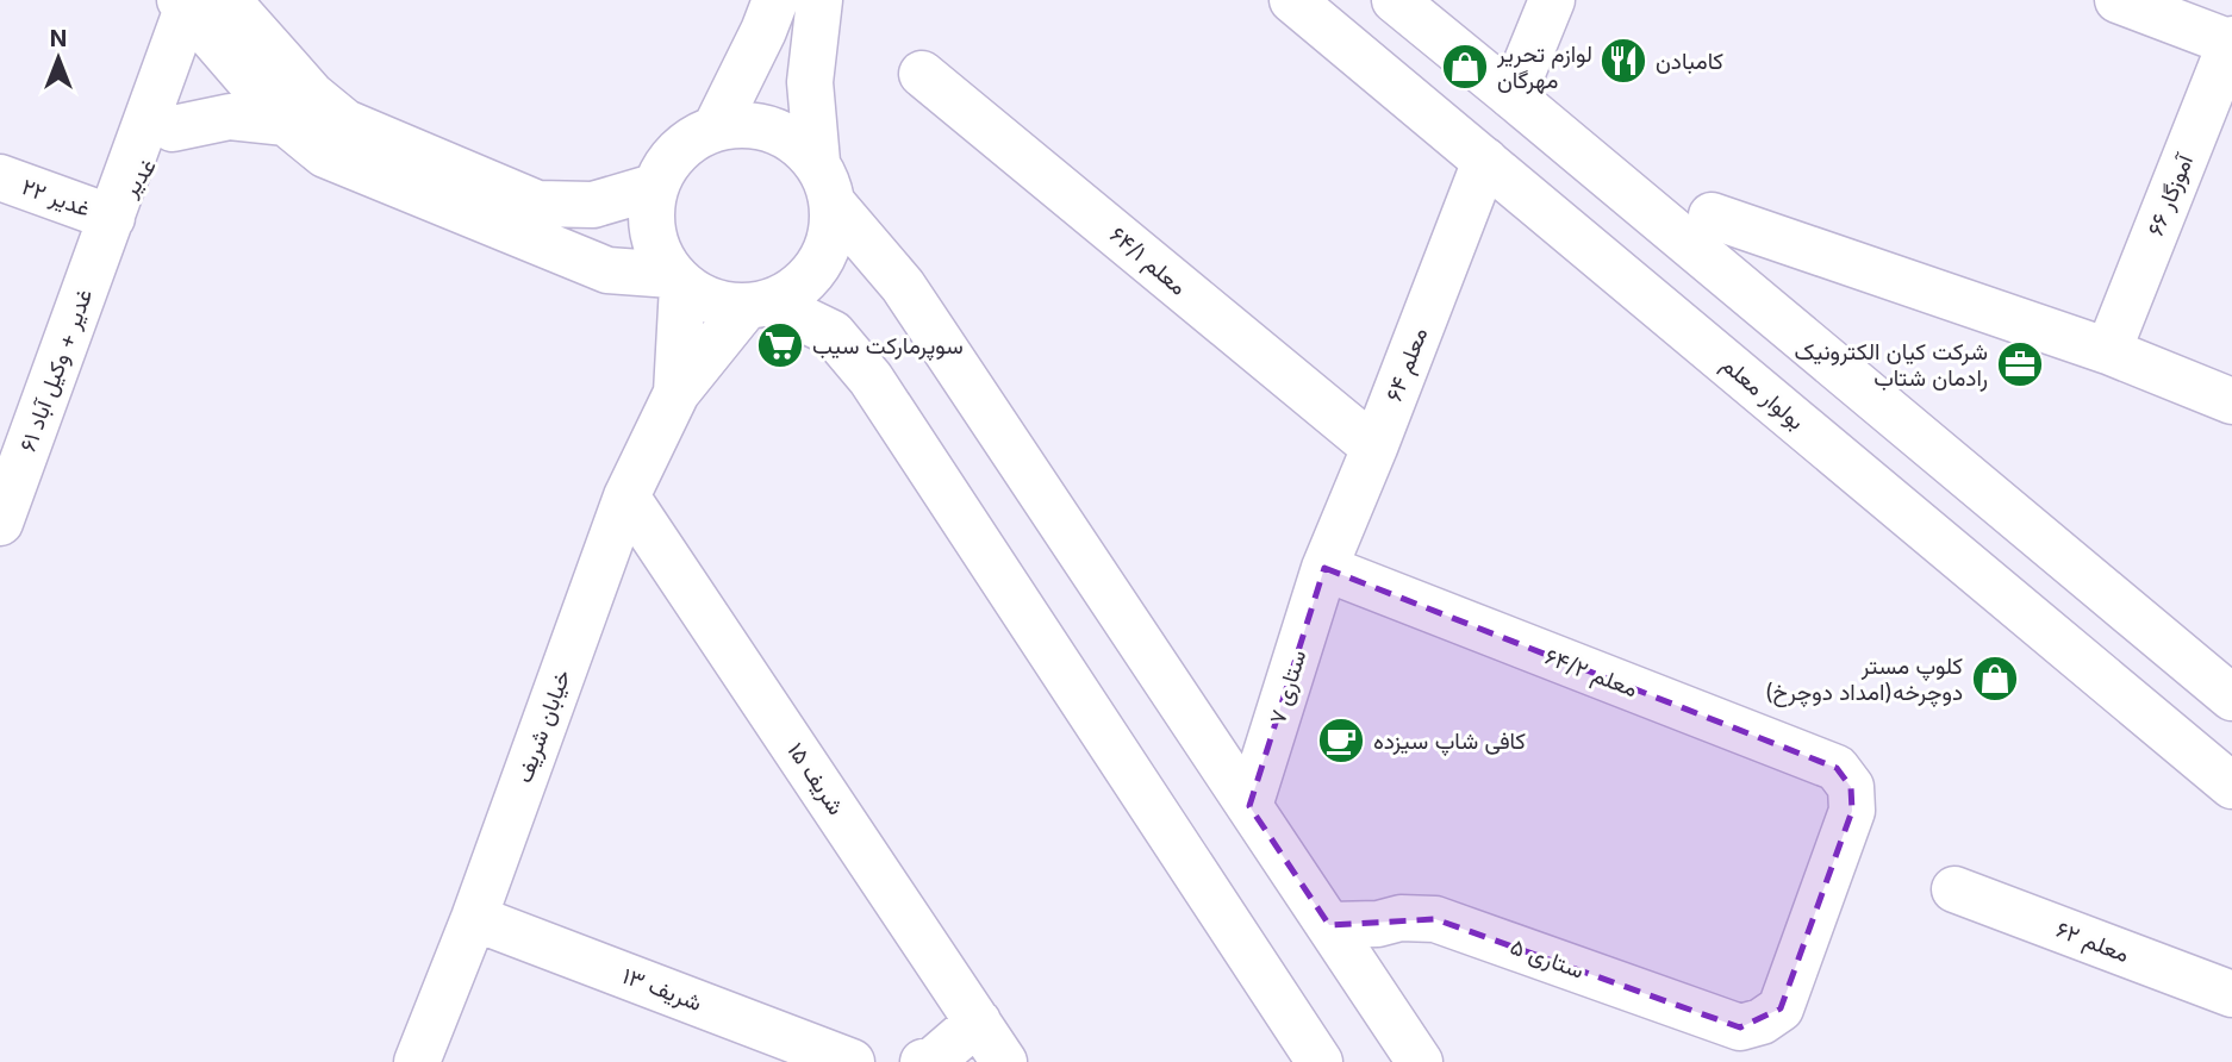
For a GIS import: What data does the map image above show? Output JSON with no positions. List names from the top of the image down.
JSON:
{
  "streets": {
    "street": [
      "غدیر",
      "آموزگار ۶۶",
      "غدیر ۲۲",
      "معلم ۶۴/۱",
      "معلم ۶۴",
      "غدیر + وکیل آباد ۶۱",
      "بولوار معلم",
      "معلم ۶۴/۲",
      "ستاری ۷",
      "خیابان شریف",
      "شریف ۱۵",
      "معلم ۶۲",
      "ستاری ۵",
      "شریف ۱۳"
    ]
  },
  "crossings": [
    ["غدیر", "غدیر ۲۲"],
    ["غدیر", "غدیر + وکیل آباد ۶۱"],
    ["غدیر ۲۲", "غدیر + وکیل آباد ۶۱"],
    ["معلم ۶۴/۱", "معلم ۶۴"],
    ["معلم ۶۴", "بولوار معلم"],
    ["معلم ۶۴", "معلم ۶۴/۲"],
    ["معلم ۶۴", "ستاری ۷"],
    ["معلم ۶۴/۲", "ستاری ۷"],
    ["معلم ۶۴/۲", "ستاری ۵"],
    ["خیابان شریف", "شریف ۱۵"],
    ["خیابان شریف", "شریف ۱۳"]
  ],
  "places": {
    "restaurant": ["کامبادن"],
    "shop": ["لوازم تحریر مهرگان", "کلوپ مستر دوچرخه(امداد دوچرخ)"],
    "supermarket": ["سوپرمارکت سیب"],
    "office": ["شرکت کیان الکترونیک رادمان شتاب"],
    "cafe": ["کافی شاپ سیزده"]
  },
  "north": "top"
}
